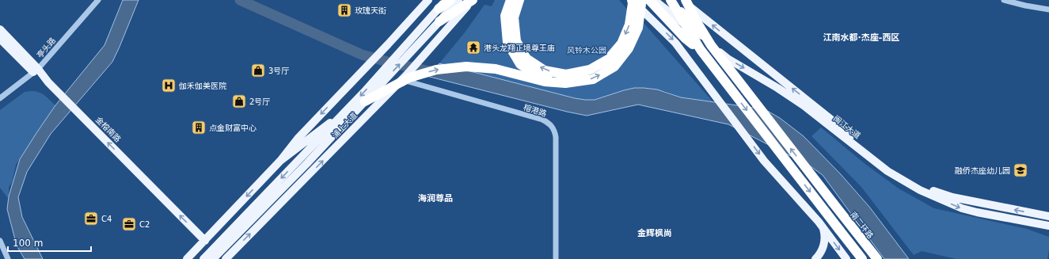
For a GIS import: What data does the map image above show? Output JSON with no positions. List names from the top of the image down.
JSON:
{
  "streets": {
    "highway": ["南二环路"],
    "main road": ["浦上大道", "闽江大道", "金榕南路"],
    "street": ["亭头路", "榕港路"]
  },
  "crossings": [
    ["亭头路", "金榕南路"],
    ["榕港路", "浦上大道"]
  ],
  "one_way": ["金榕南路"],
  "districts": ["江南水都·杰座-西区", "海润尊品", "金辉枫尚"],
  "parks": ["风铃木公园"],
  "places": {
    "building": ["玫瑰天街", "点金财富中心"],
    "temple": ["港头龙翔正境尊王庙"],
    "shop": ["3号厅", "2号厅"],
    "hospital": ["伽禾伽美医院"],
    "school or university": ["融侨杰座幼儿园"],
    "office": ["C4", "C2"]
  },
  "scale_bar": "100 m"
}
